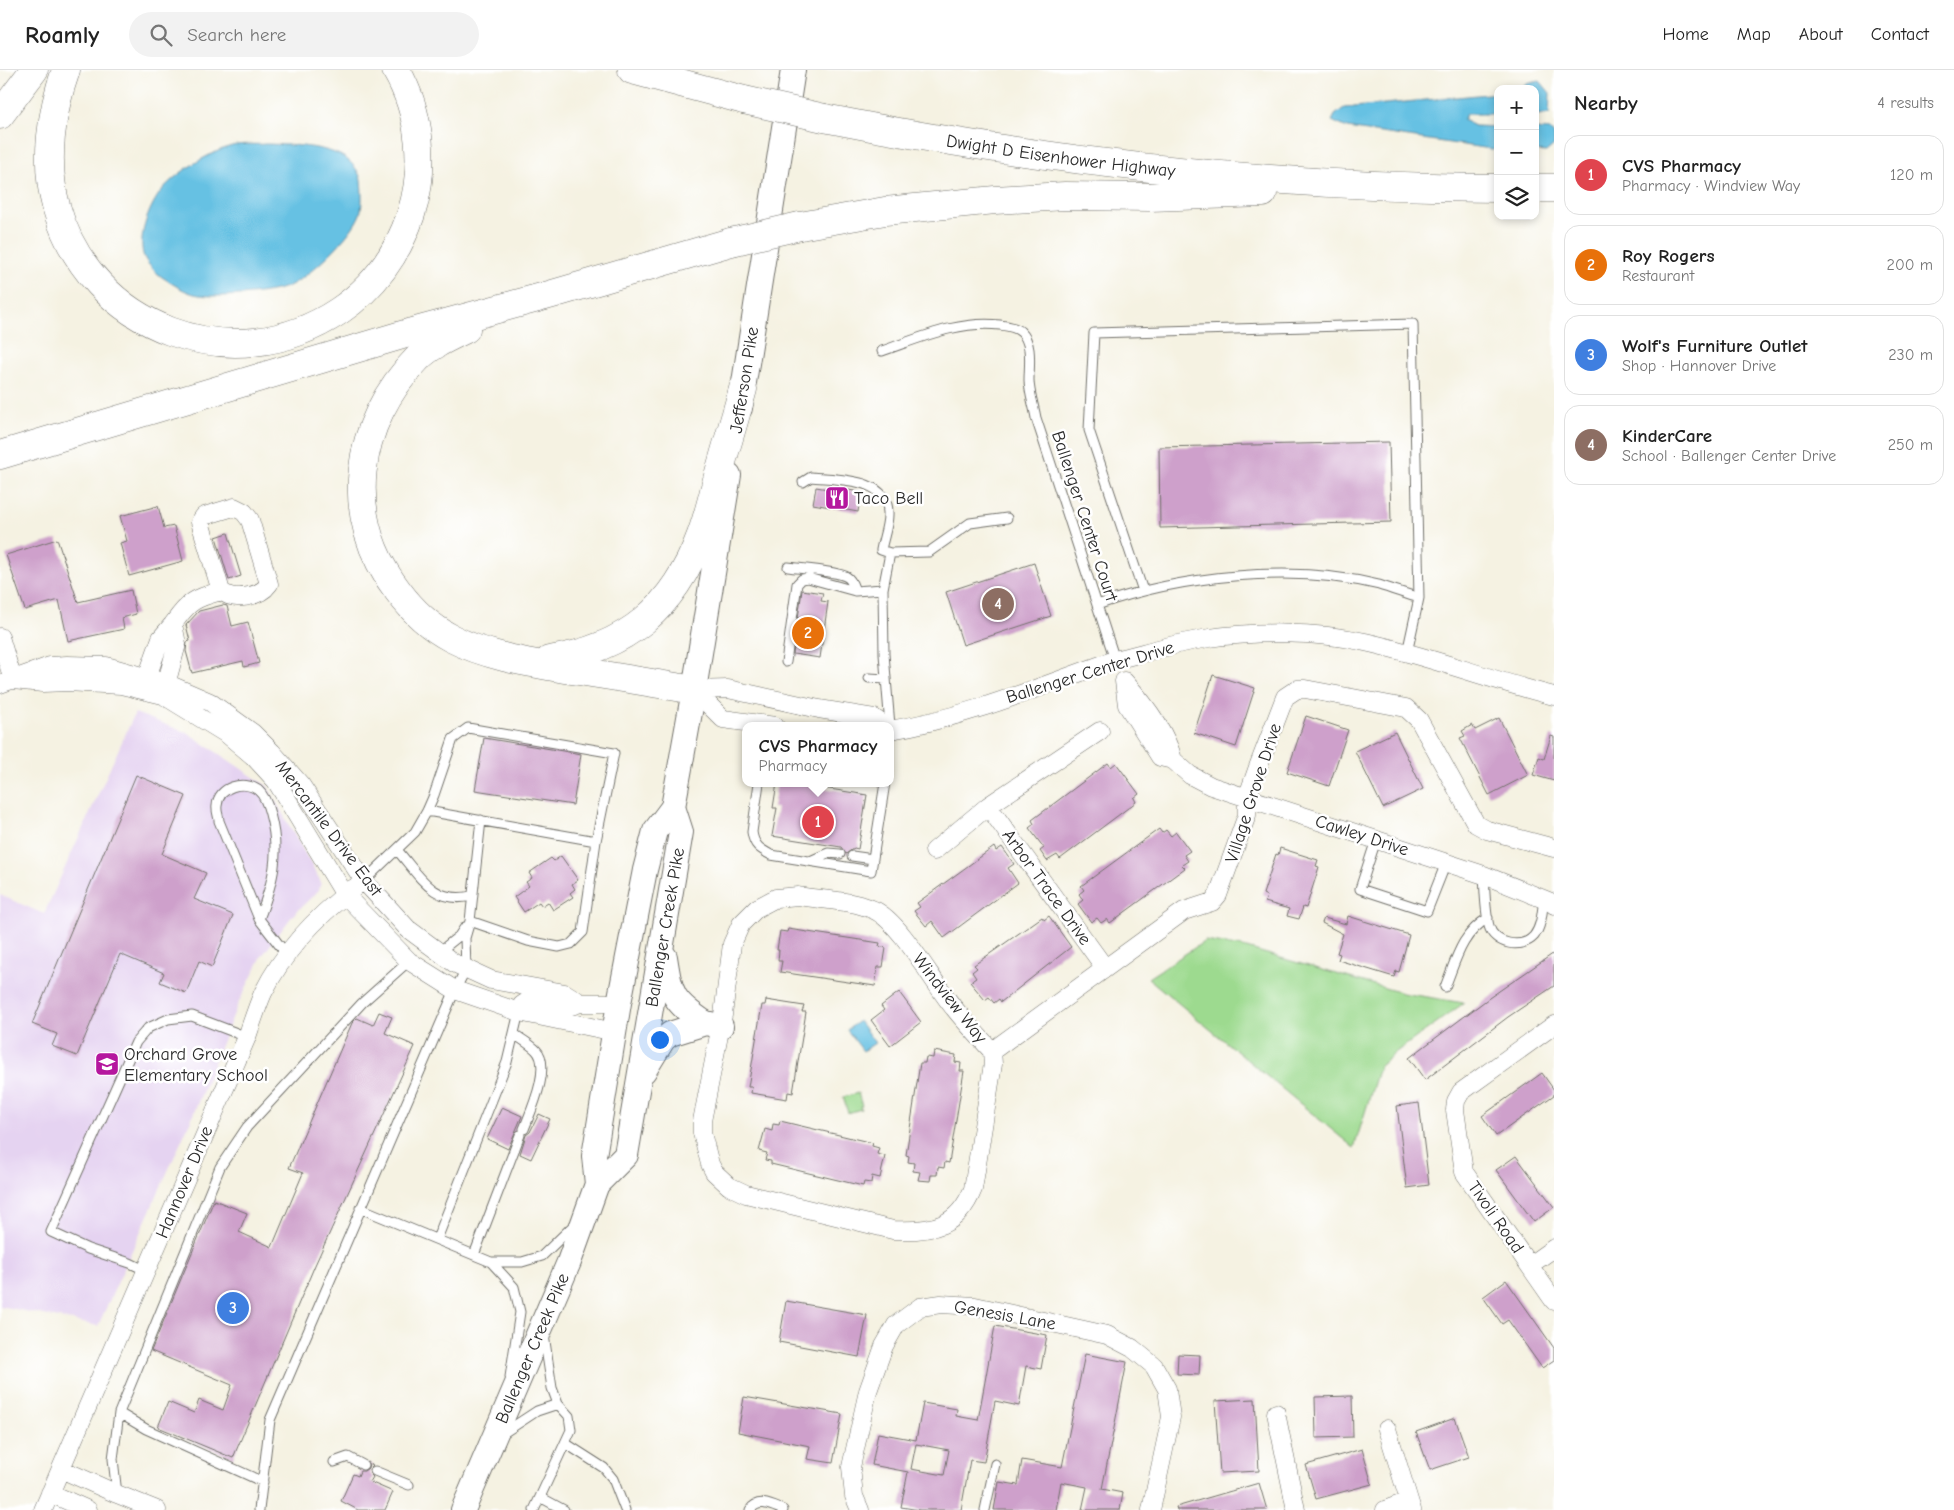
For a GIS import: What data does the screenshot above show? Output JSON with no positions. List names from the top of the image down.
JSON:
{
  "streets": {
    "highway": ["Dwight D Eisenhower Highway"],
    "main road": ["Jefferson Pike", "Ballenger Creek Pike"],
    "street": [
      "Ballenger Center Drive",
      "Village Grove Drive",
      "Mercantile Drive East",
      "Cawley Drive",
      "Arbor Trace Drive",
      "Windview Way",
      "Hannover Drive",
      "Tivoli Road",
      "Genesis Lane"
    ],
    "lane": ["Ballenger Center Court"]
  },
  "crossings": [
    ["Jefferson Pike", "Ballenger Creek Pike"],
    ["Ballenger Center Court", "Ballenger Center Drive"],
    ["Ballenger Center Court", "Cawley Drive"],
    ["Ballenger Center Drive", "Cawley Drive"],
    ["Village Grove Drive", "Cawley Drive"],
    ["Village Grove Drive", "Arbor Trace Drive"],
    ["Village Grove Drive", "Windview Way"],
    ["Mercantile Drive East", "Ballenger Creek Pike"],
    ["Mercantile Drive East", "Hannover Drive"]
  ],
  "places": {
    "restaurant": ["Taco Bell"],
    "school or university": ["Orchard Grove Elementary School"]
  },
  "page": {
    "header": "Roamly",
    "search": "Search here",
    "nav": [
      "Home",
      "Map",
      "About",
      "Contact"
    ],
    "heading": ["Nearby", "4 results"],
    "map_buttons": ["+", "−"],
    "list": [
      {
        "mark": "1",
        "name": "CVS Pharmacy",
        "note": "Pharmacy · Windview Way",
        "value": "120 m"
      },
      {
        "mark": "2",
        "name": "Roy Rogers",
        "note": "Restaurant",
        "value": "200 m"
      },
      {
        "mark": "3",
        "name": "Wolf's Furniture Outlet",
        "note": "Shop · Hannover Drive",
        "value": "230 m"
      },
      {
        "mark": "4",
        "name": "KinderCare",
        "note": "School · Ballenger Center Drive",
        "value": "250 m"
      }
    ],
    "pins": [
      "4",
      "2",
      "1",
      "3"
    ],
    "popup": ["CVS Pharmacy", "Pharmacy"]
  }
}
